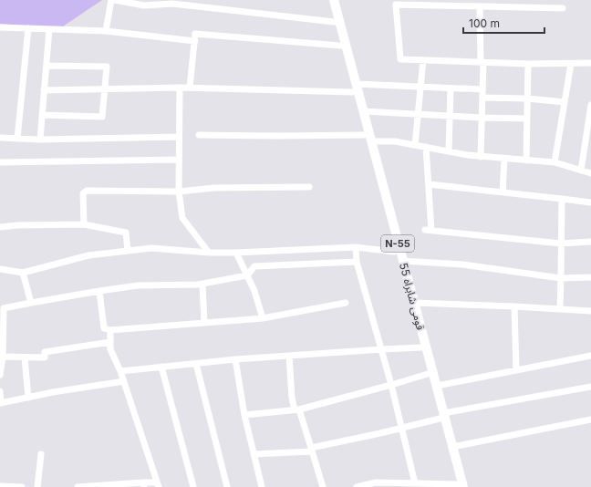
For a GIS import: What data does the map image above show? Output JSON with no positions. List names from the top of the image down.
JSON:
{
  "streets": {
    "highway": ["N-55", "قومی شاہراہ 55"]
  },
  "scale_bar": "100 m"
}
